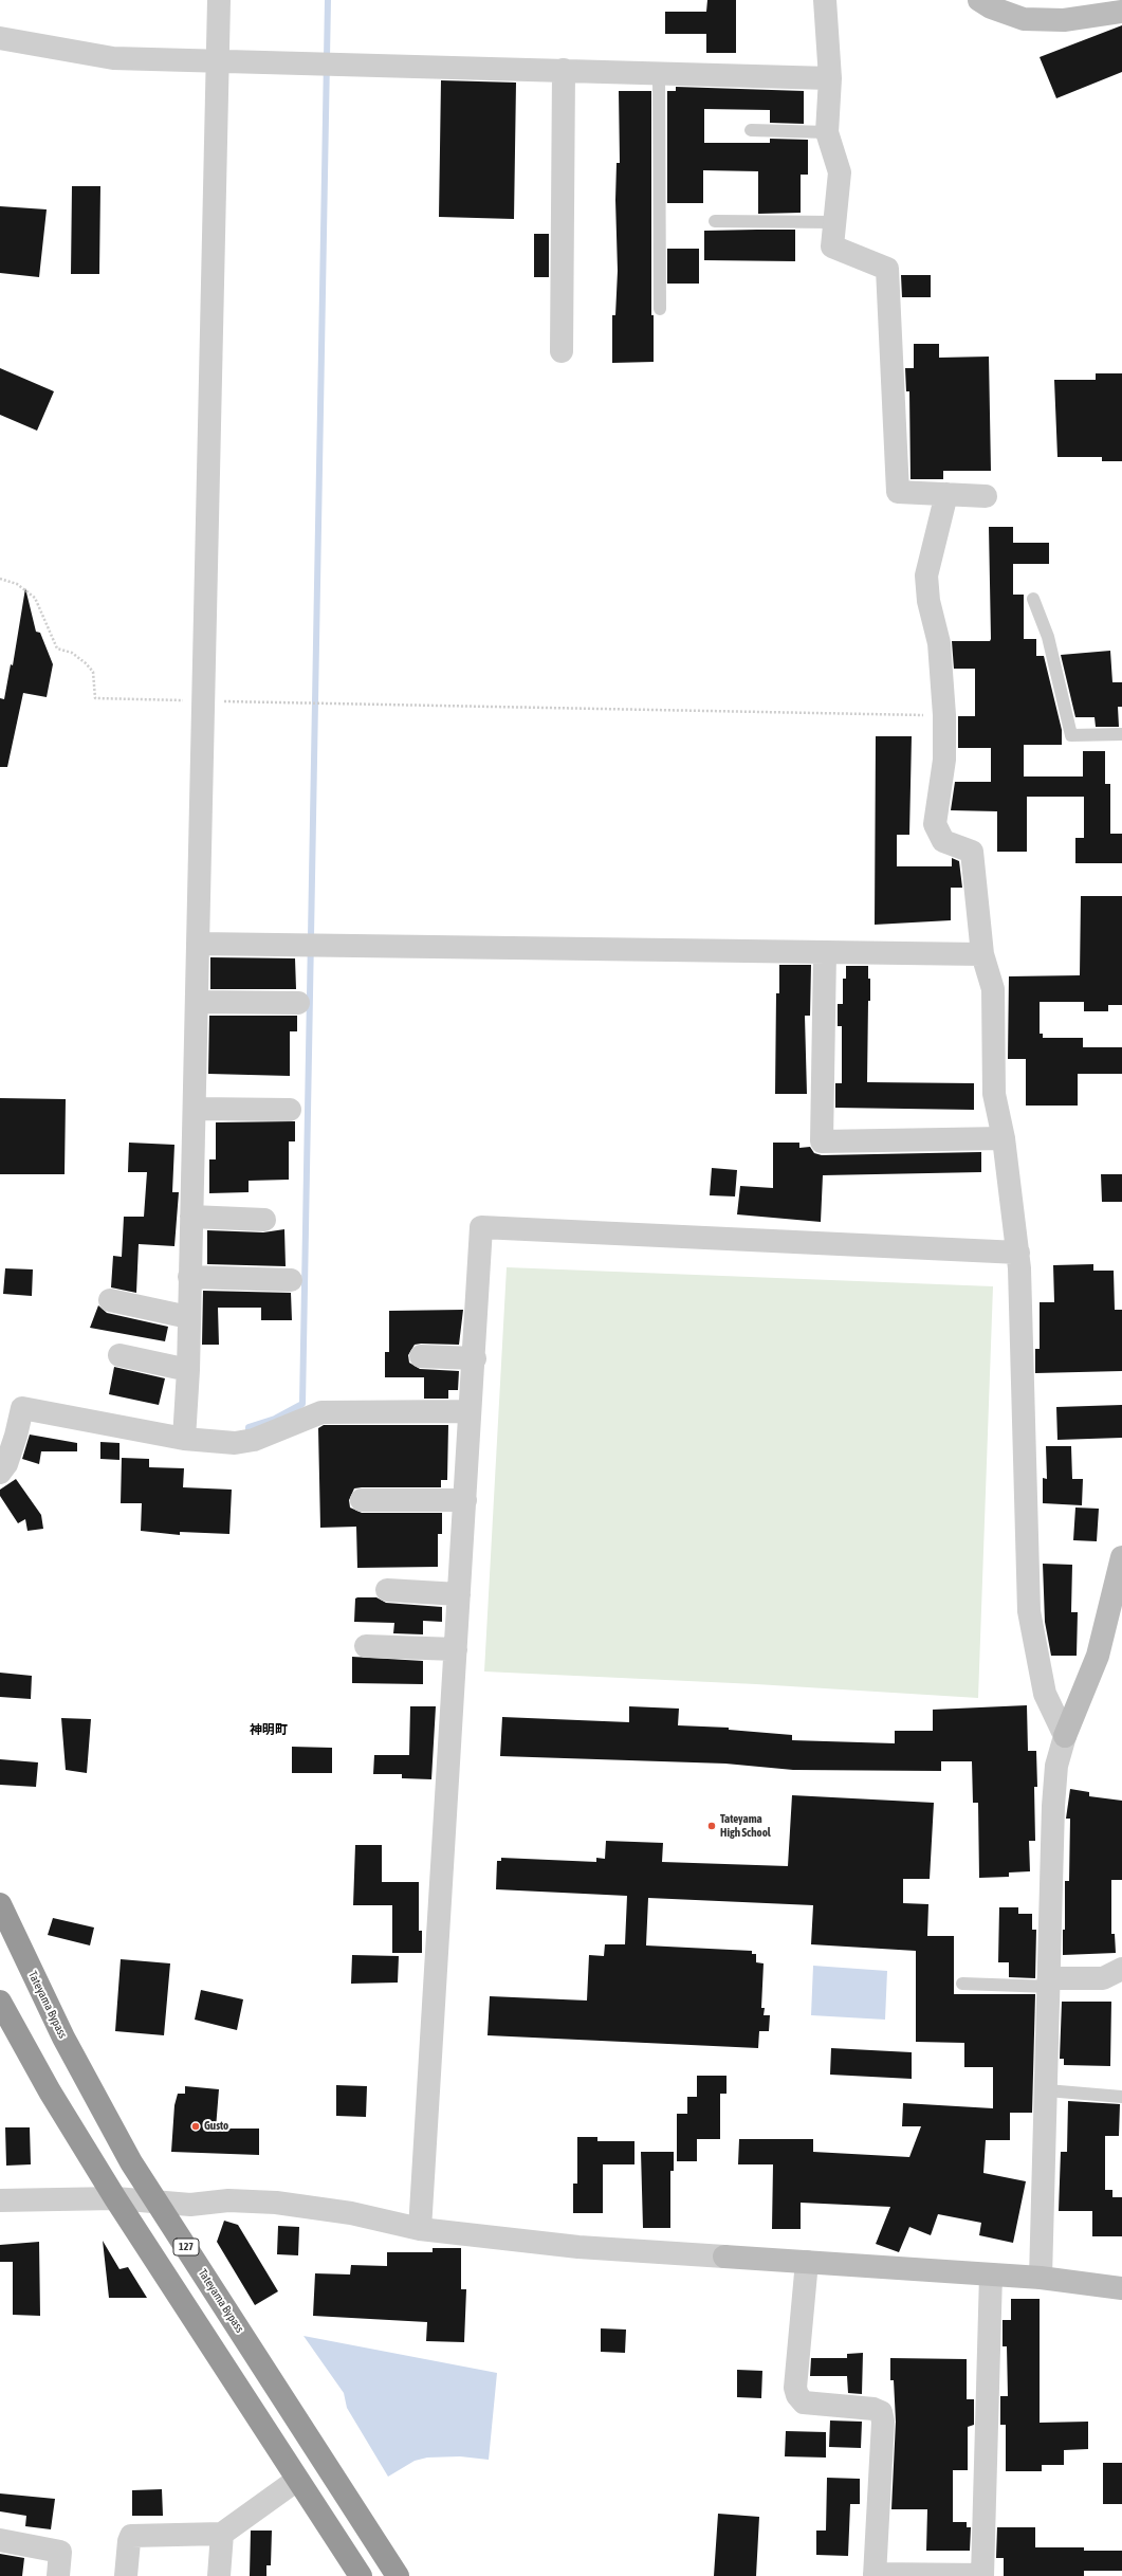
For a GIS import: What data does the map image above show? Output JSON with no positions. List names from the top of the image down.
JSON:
{
  "streets": {
    "highway": ["Tateyama Bypass", "127"]
  },
  "districts": ["神明町"],
  "places": ["Tateyama High School", "Gusto"]
}
